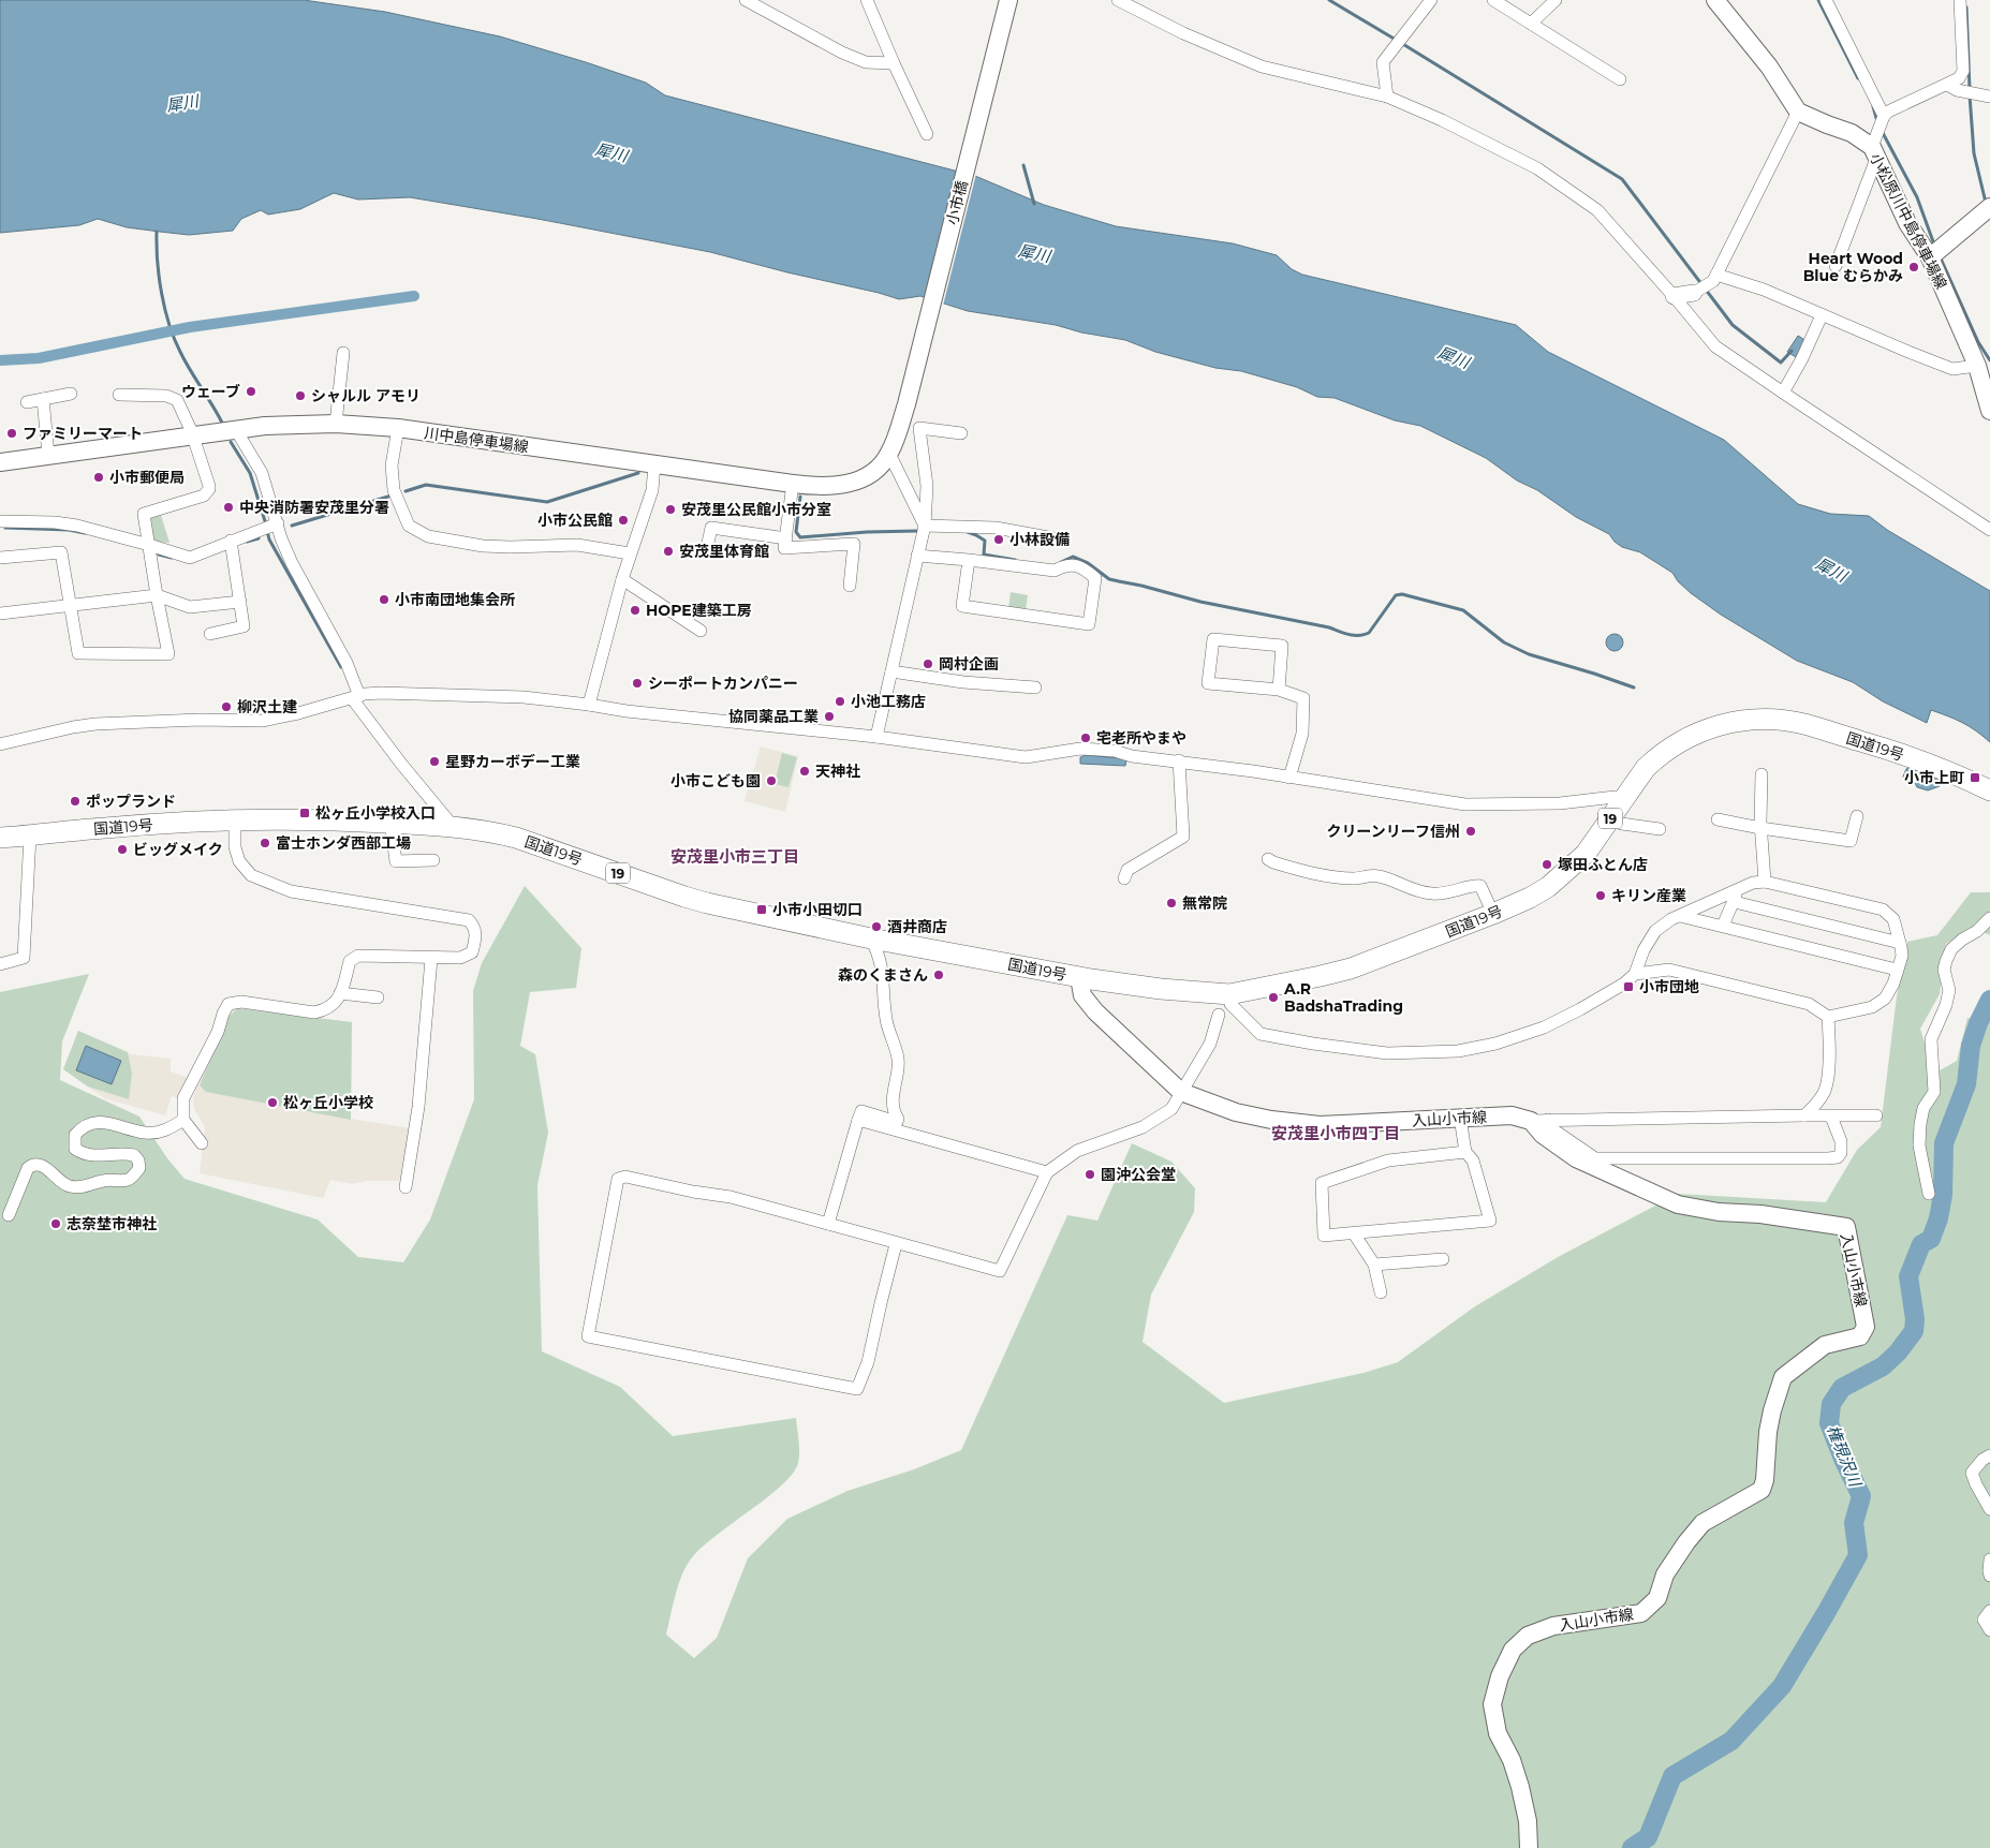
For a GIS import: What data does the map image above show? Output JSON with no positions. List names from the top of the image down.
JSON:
{
  "streets": {
    "highway": ["国道19号", "19"],
    "main road": [
      "小市橋",
      "小松原川中島停車場線",
      "川中島停車場線",
      "入山小市線"
    ]
  },
  "crossings": [
    ["小市橋", "川中島停車場線"],
    ["国道19号", "入山小市線"]
  ],
  "districts": ["安茂里小市三丁目", "安茂里小市四丁目"],
  "water": ["犀川", "権現沢川"],
  "places": {
    "other": [
      "Heart Wood Blue むらかみ",
      "ウェーブ",
      "シャルル アモリ",
      "ファミリーマート",
      "小市郵便局",
      "中央消防署安茂里分署",
      "安茂里公民館小市分室",
      "小市公民館",
      "小林設備",
      "安茂里体育館",
      "小市南団地集会所",
      "HOPE建築工房",
      "岡村企画",
      "シーポートカンパニー",
      "小池工務店",
      "柳沢土建",
      "協同薬品工業",
      "宅老所やまや",
      "星野カーボデー工業",
      "天神社",
      "小市こども園",
      "ポップランド",
      "クリーンリーフ信州",
      "富士ホンダ西部工場",
      "ビッグメイク",
      "塚田ふとん店",
      "キリン産業",
      "無常院",
      "酒井商店",
      "森のくまさん",
      "A.R BadshaTrading",
      "松ヶ丘小学校",
      "園沖公会堂",
      "志奈埜市神社"
    ],
    "transit": [
      "小市上町",
      "松ヶ丘小学校入口",
      "小市小田切口",
      "小市団地"
    ]
  }
}
